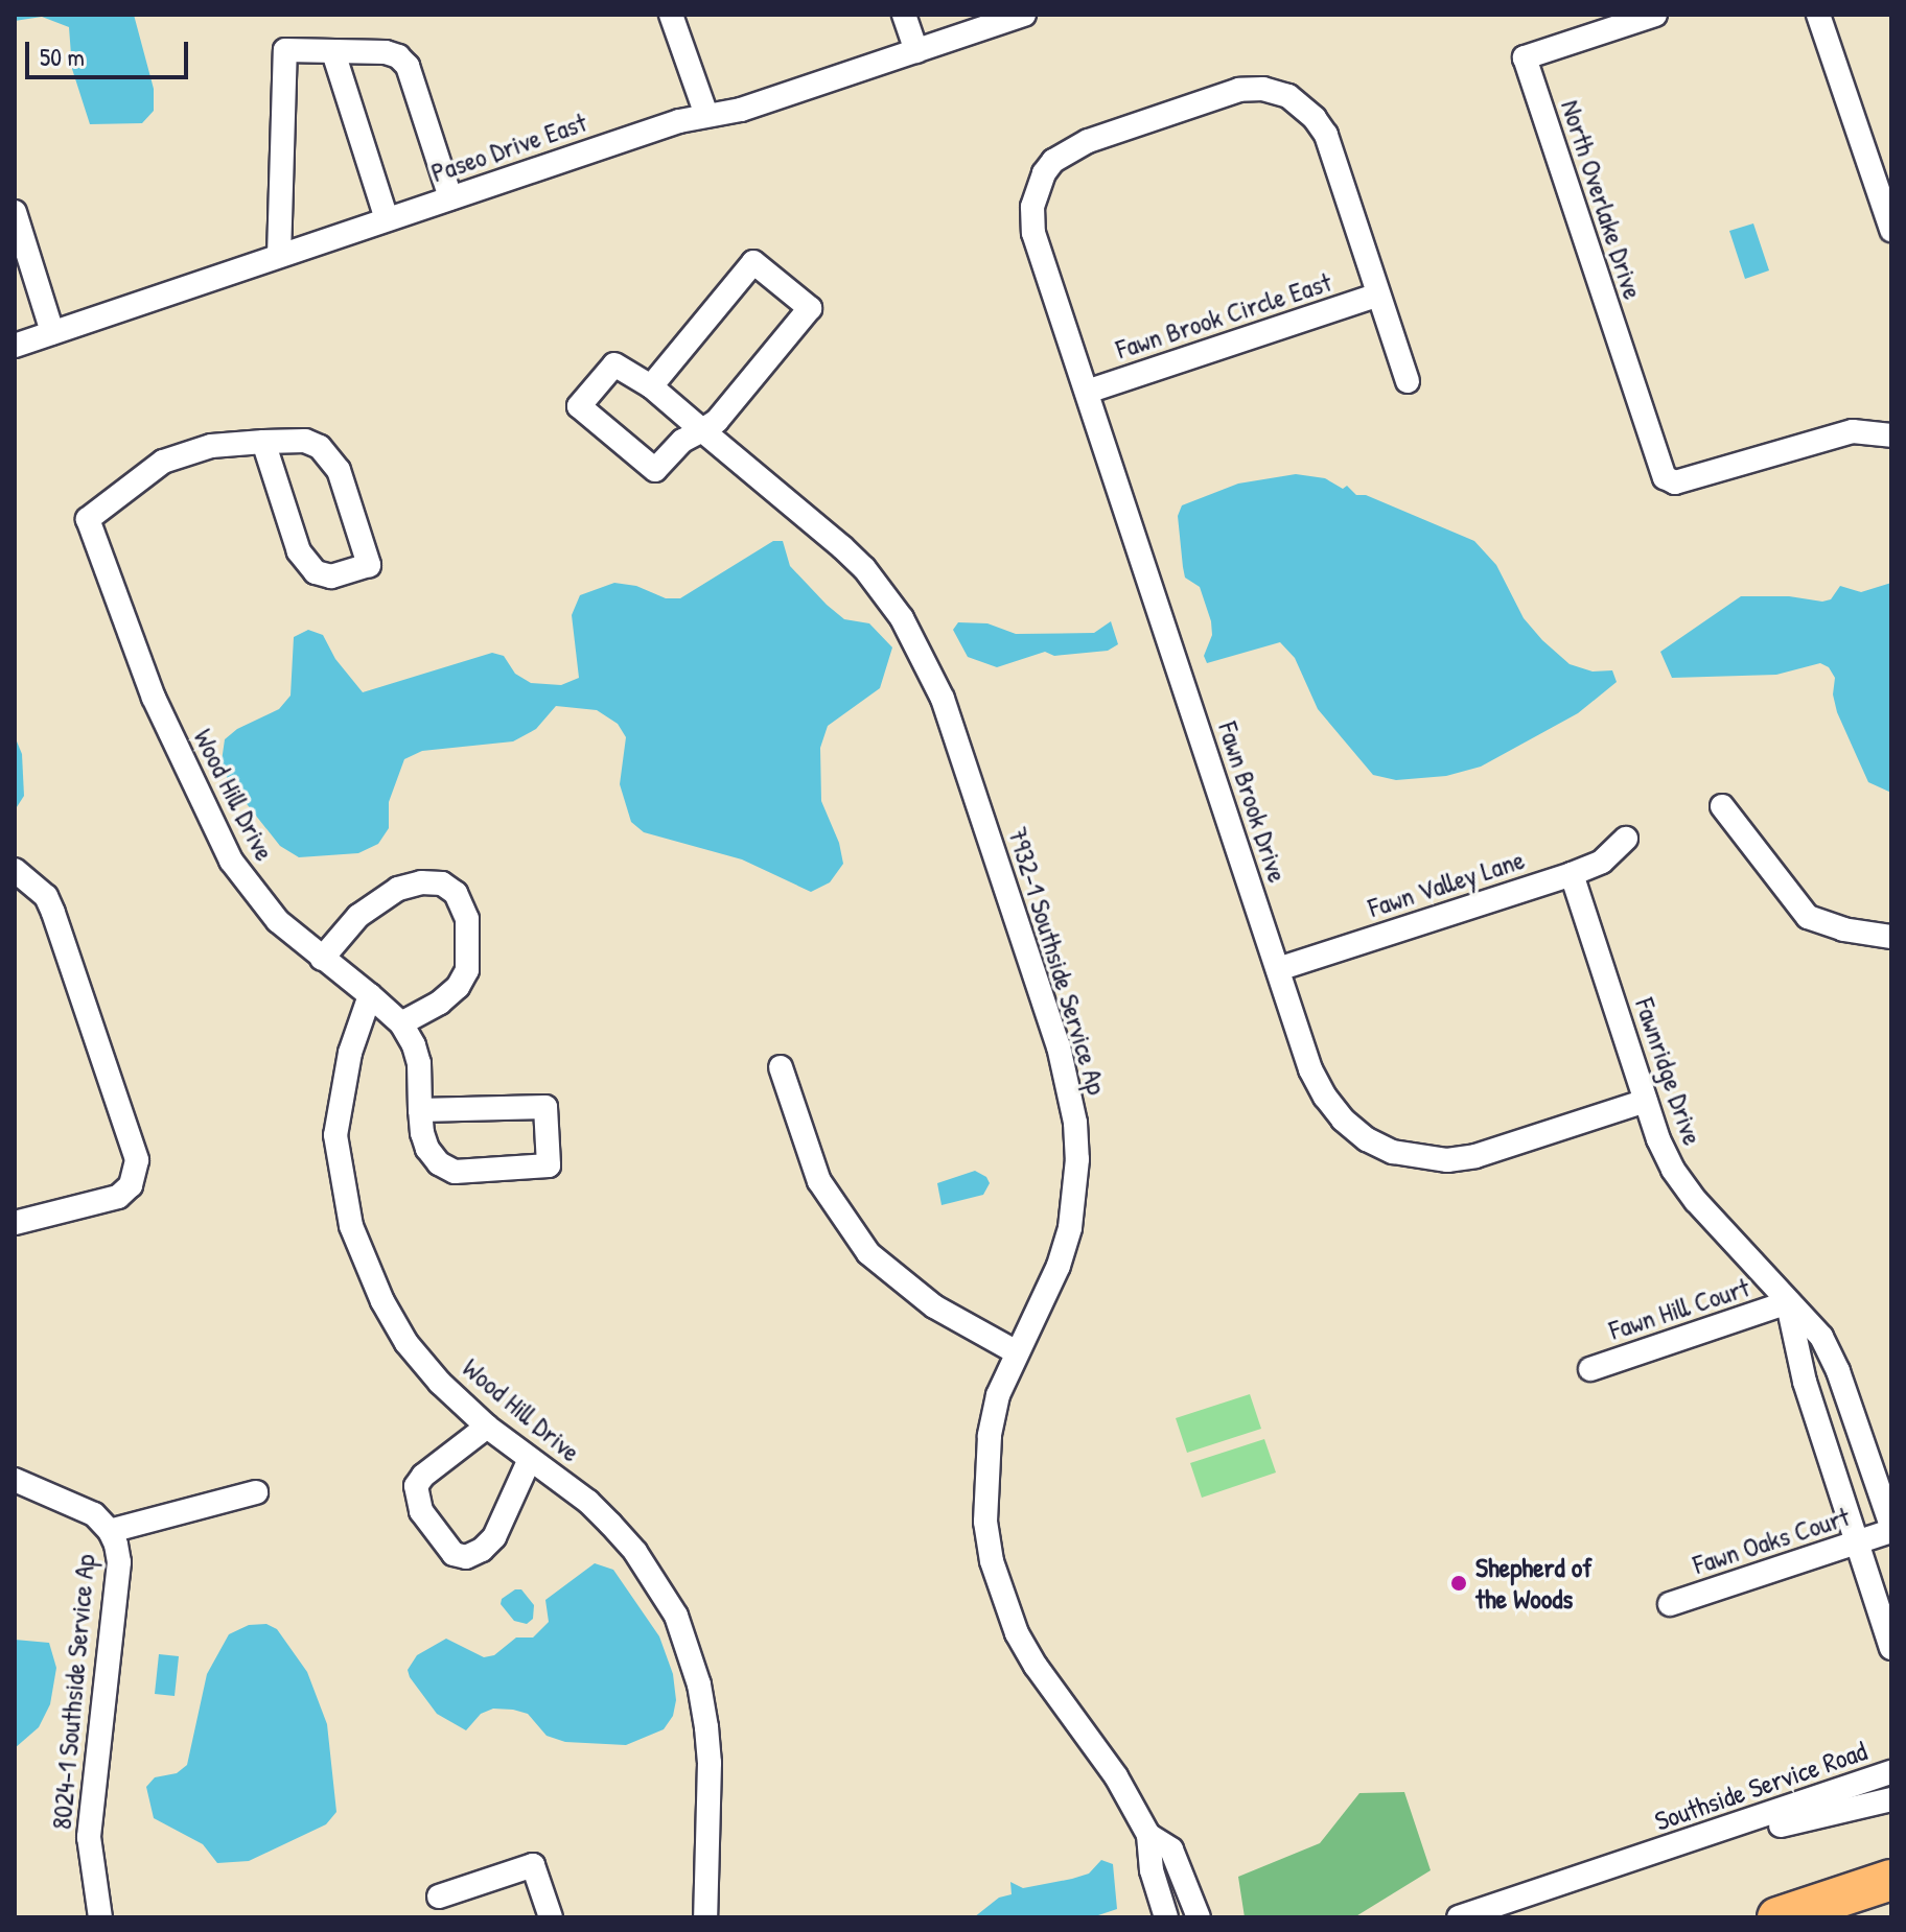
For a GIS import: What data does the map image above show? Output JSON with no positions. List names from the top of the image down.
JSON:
{
  "streets": {
    "street": [
      "Paseo Drive East",
      "North Overlake Drive",
      "Fawn Brook Circle East",
      "Wood Hill Drive",
      "Fawn Brook Drive",
      "Fawn Valley Lane",
      "7932-1 Southside Service Ap",
      "Fawnridge Drive",
      "Fawn Hill Court",
      "Fawn Oaks Court",
      "8024-1 Southside Service Ap",
      "Southside Service Road"
    ]
  },
  "crossings": [
    ["Fawn Brook Circle East", "Fawn Brook Drive"],
    ["Fawn Brook Drive", "Fawn Valley Lane"],
    ["Fawn Brook Drive", "Fawnridge Drive"],
    ["Fawn Valley Lane", "Fawnridge Drive"],
    ["Fawnridge Drive", "Fawn Hill Court"],
    ["Fawnridge Drive", "Fawn Oaks Court"]
  ],
  "places": ["Shepherd of the Woods"],
  "scale_bar": "50 m"
}
